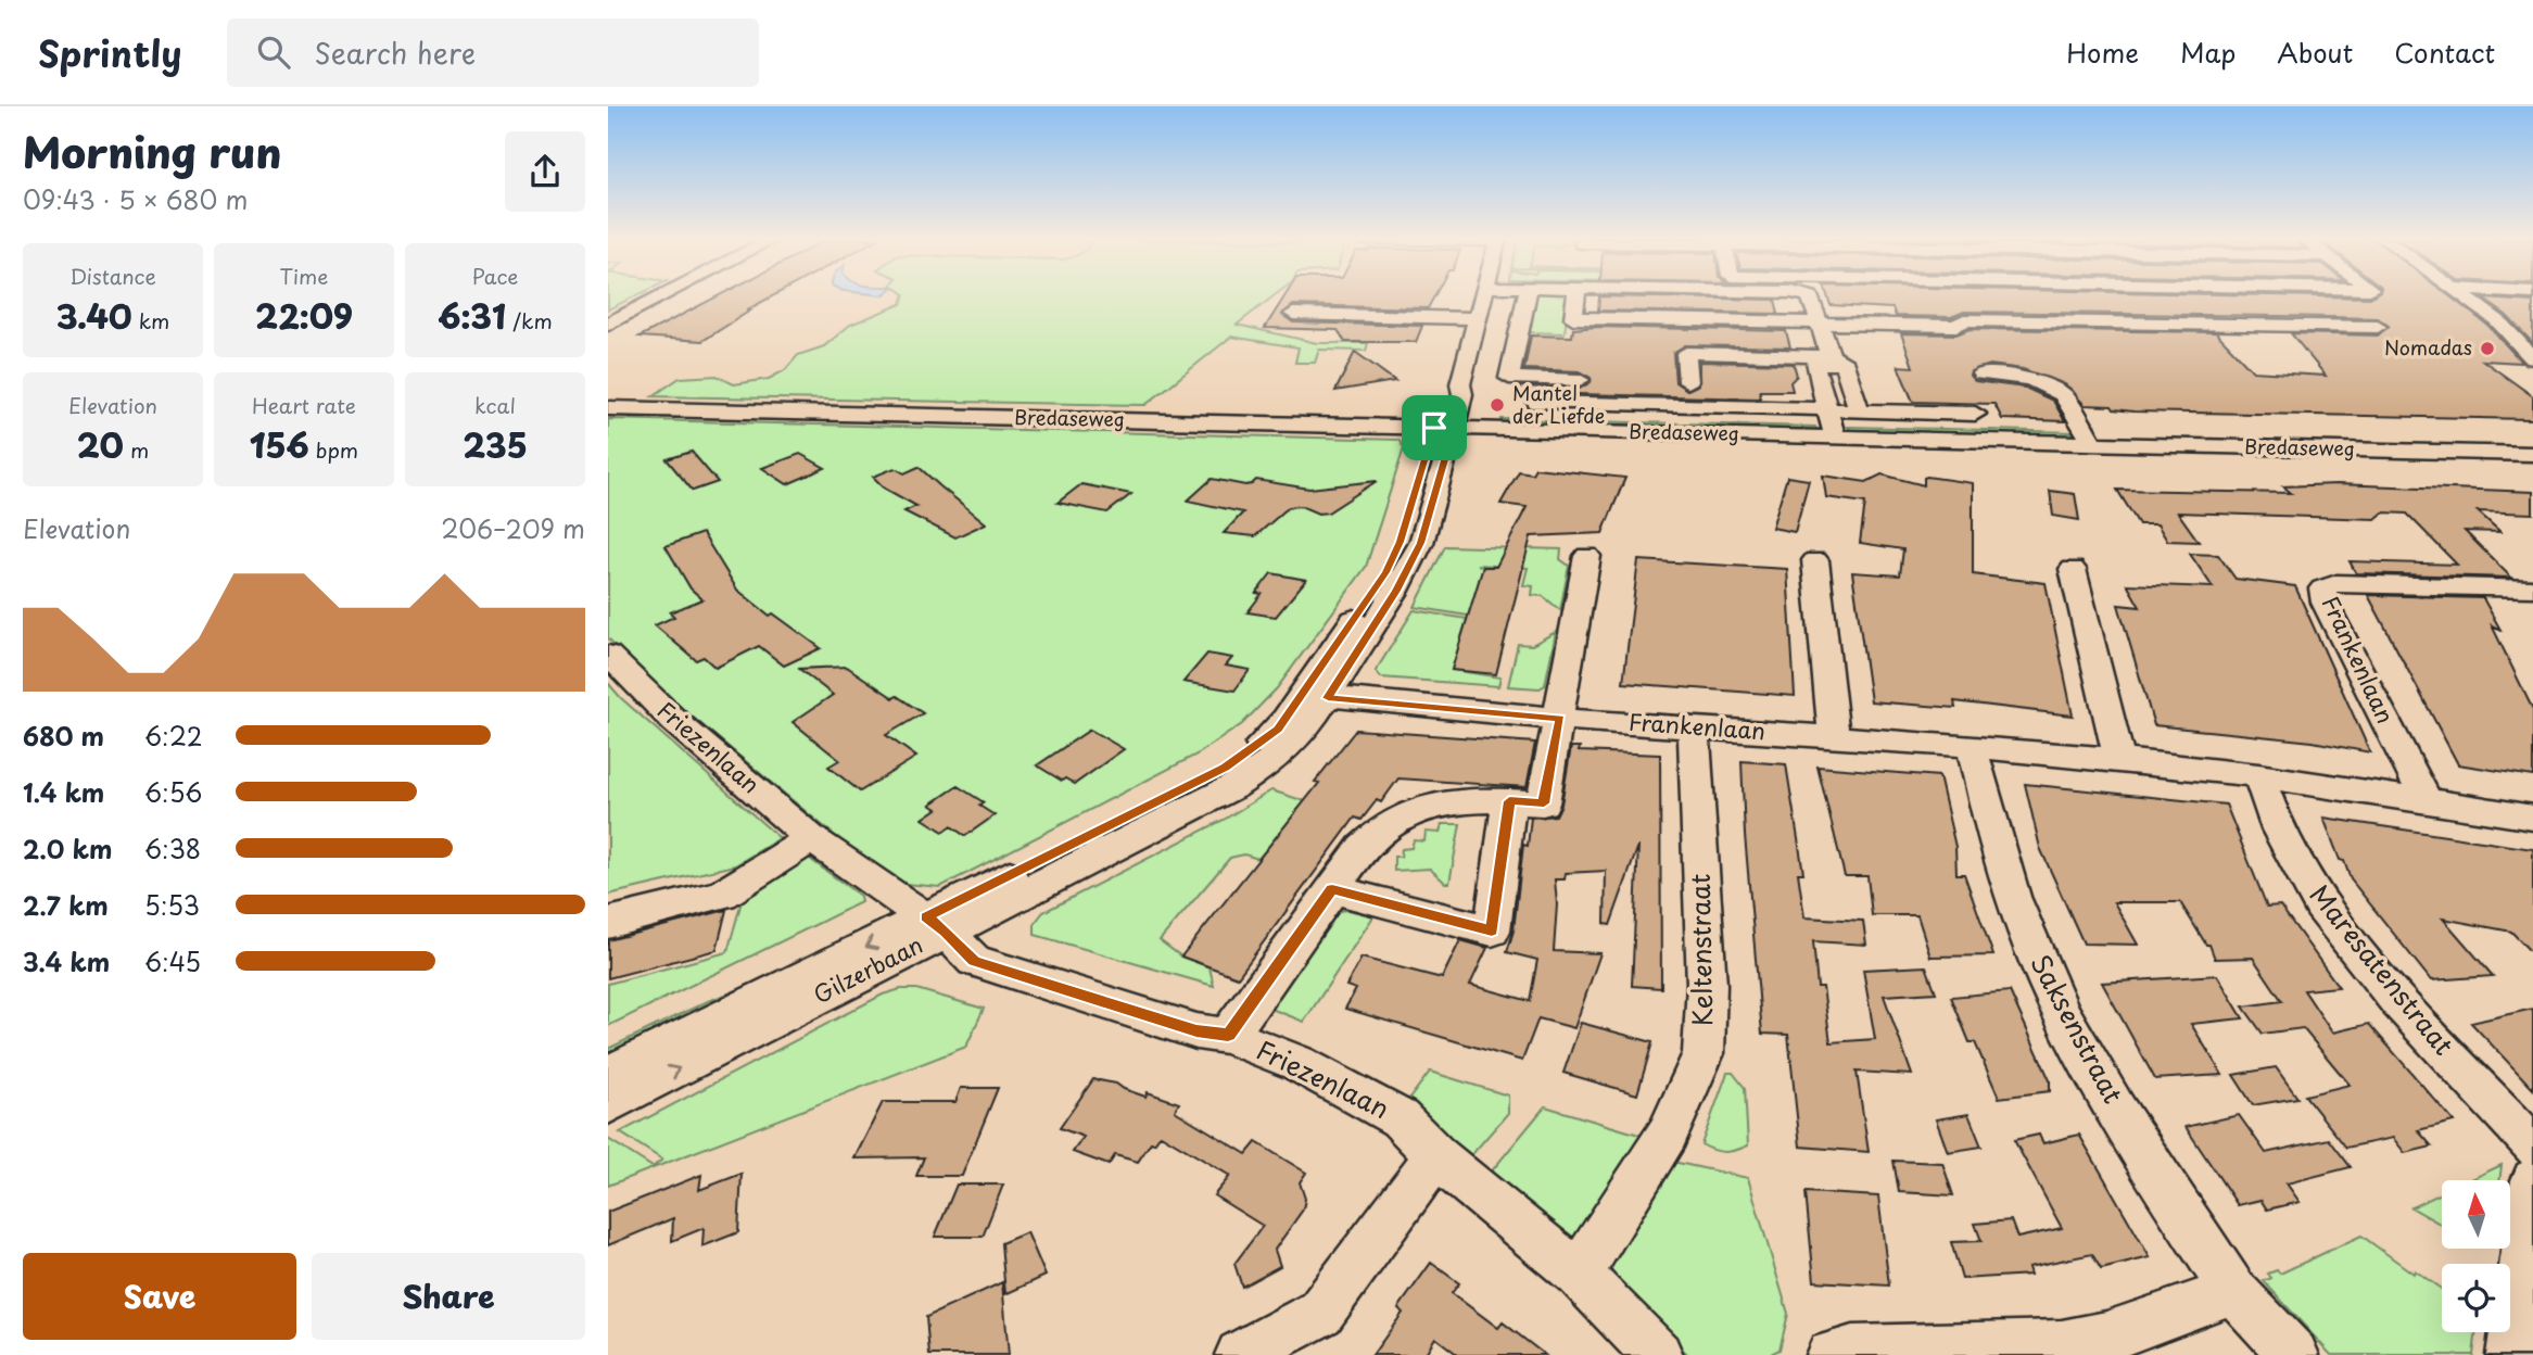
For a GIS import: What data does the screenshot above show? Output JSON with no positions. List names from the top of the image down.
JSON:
{
  "streets": {
    "street": [
      "Bredaseweg",
      "Frankenlaan",
      "Friezenlaan",
      "Keltenstraat",
      "Gilzerbaan",
      "Maresatenstraat",
      "Saksenstraat"
    ]
  },
  "crossings": [
    ["Bredaseweg", "Gilzerbaan"],
    ["Frankenlaan", "Keltenstraat"],
    ["Frankenlaan", "Gilzerbaan"],
    ["Frankenlaan", "Maresatenstraat"],
    ["Frankenlaan", "Saksenstraat"],
    ["Friezenlaan", "Keltenstraat"],
    ["Friezenlaan", "Gilzerbaan"]
  ],
  "places": ["Nomadas", "Mantel der Liefde"],
  "north": "top",
  "page": {
    "header": "Sprintly",
    "search": "Search here",
    "nav": [
      "Home",
      "Map",
      "About",
      "Contact"
    ],
    "heading": ["Morning run", "09:43 · 5 × 680 m"],
    "stats": [
      ["Distance", "3.40 km"],
      ["Time", "22:09"],
      ["Pace", "6:31 /km"],
      ["Elevation", "20 m"],
      ["Heart rate", "156 bpm"],
      ["kcal", "235"]
    ],
    "chart": ["Elevation", "206–209 m"],
    "list": [
      {
        "name": "680 m",
        "note": "6:22"
      },
      {
        "name": "1.4 km",
        "note": "6:56"
      },
      {
        "name": "2.0 km",
        "note": "6:38"
      },
      {
        "name": "2.7 km",
        "note": "5:53"
      },
      {
        "name": "3.4 km",
        "note": "6:45"
      }
    ],
    "buttons": ["Save", "Share"]
  }
}
